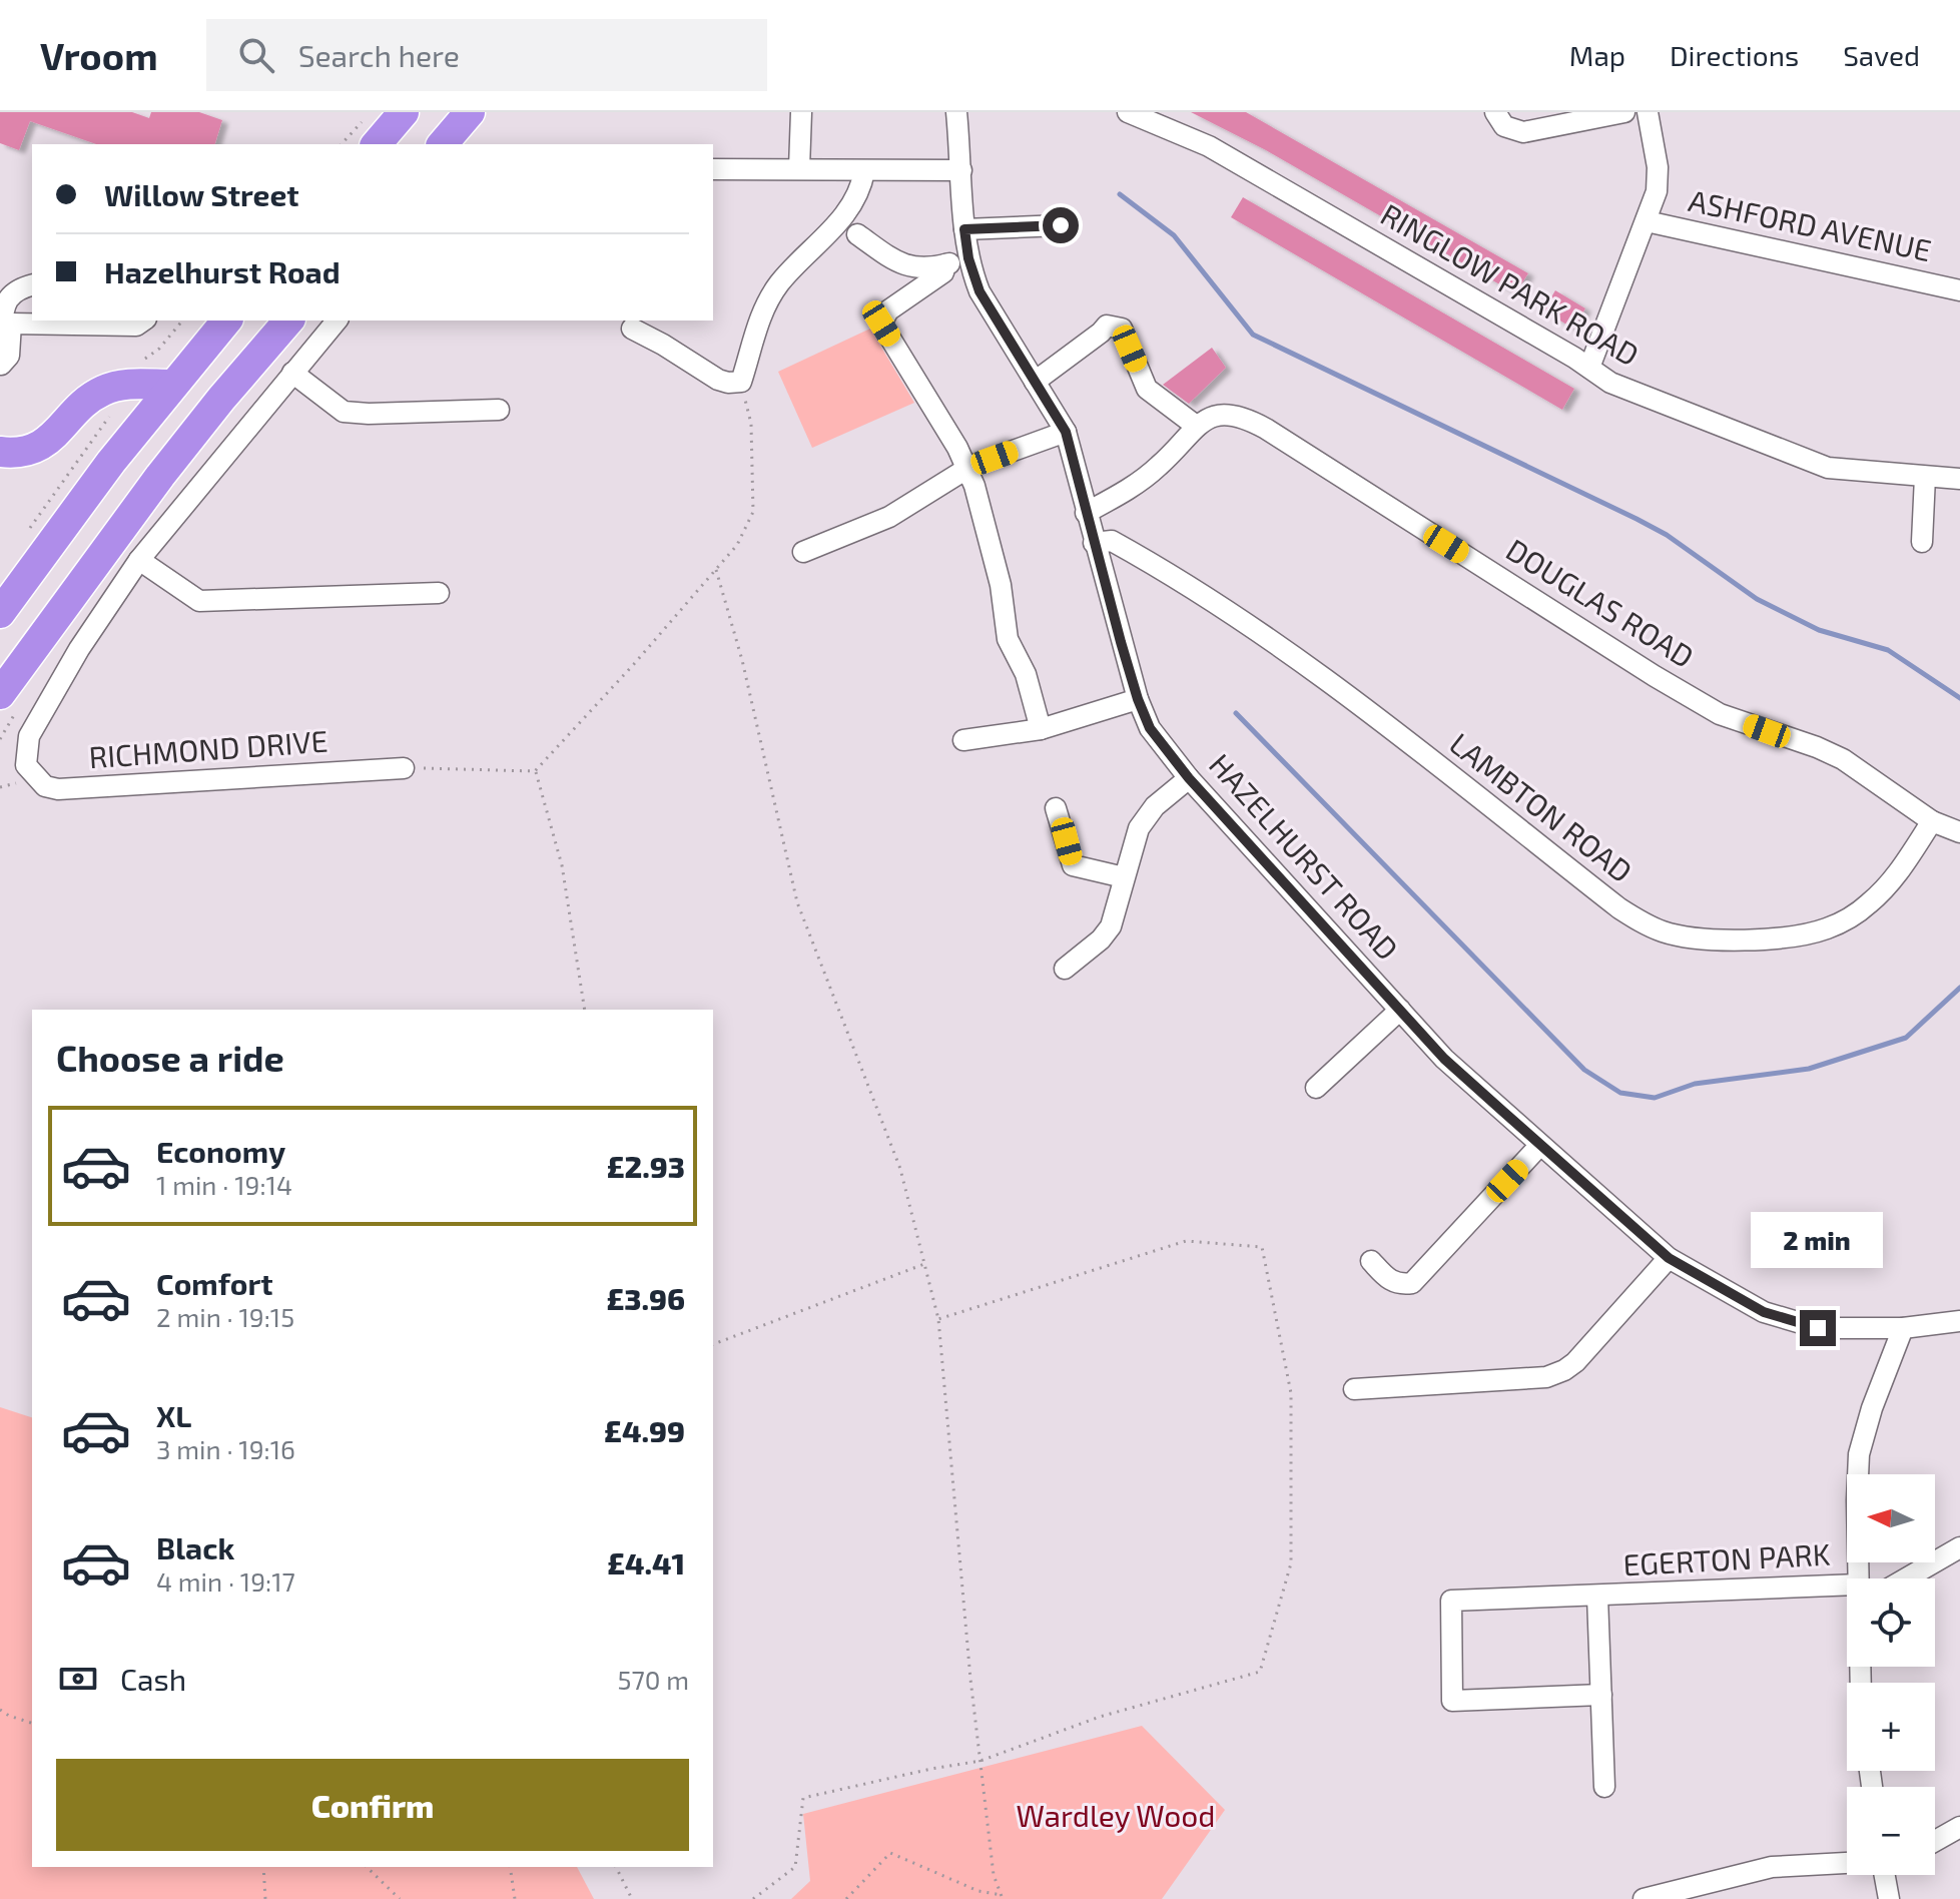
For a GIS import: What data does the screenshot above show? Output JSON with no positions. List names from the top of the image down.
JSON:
{
  "streets": {
    "street": [
      "ASHFORD AVENUE",
      "RINGLOW PARK ROAD",
      "DOUGLAS ROAD",
      "RICHMOND DRIVE",
      "LAMBTON ROAD",
      "HAZELHURST ROAD",
      "EGERTON PARK"
    ]
  },
  "crossings": [
    ["DOUGLAS ROAD", "LAMBTON ROAD"],
    ["LAMBTON ROAD", "HAZELHURST ROAD"]
  ],
  "parks": ["Wardley Wood"],
  "north": "left",
  "page": {
    "header": "Vroom",
    "search": "Search here",
    "nav": ["Map", "Directions", "Saved"],
    "banner": ["Willow Street", "Hazelhurst Road"],
    "heading": "Choose a ride",
    "list": [
      {
        "name": "Economy",
        "note": "1 min · 19:14",
        "value": "£2.93"
      },
      {
        "name": "Comfort",
        "note": "2 min · 19:15",
        "value": "£3.96"
      },
      {
        "name": "XL",
        "note": "3 min · 19:16",
        "value": "£4.99"
      },
      {
        "name": "Black",
        "note": "4 min · 19:17",
        "value": "£4.41"
      }
    ],
    "bubble": "2 min",
    "map_buttons": ["+", "−"],
    "pay": ["Cash", "570 m"],
    "buttons": "Confirm"
  }
}
